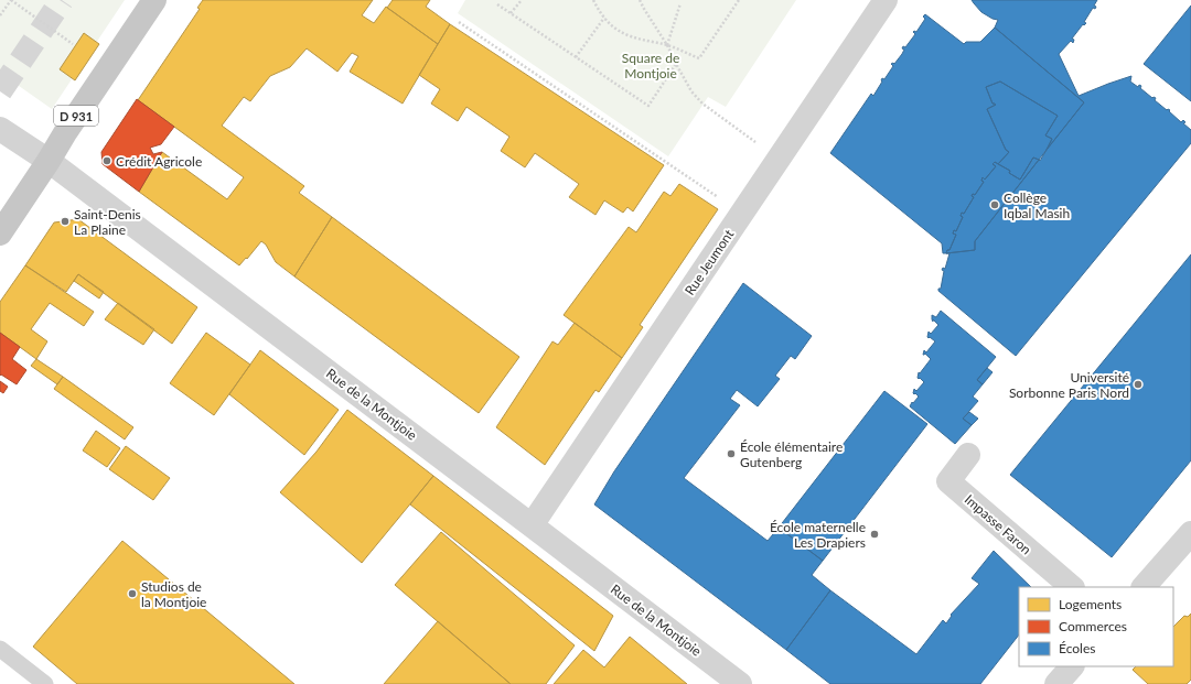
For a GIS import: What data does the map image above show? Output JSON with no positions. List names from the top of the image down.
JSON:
{
  "streets": {
    "main road": ["D 931"],
    "street": ["Rue Jeumont", "Rue de la Montjoie", "Impasse Faron"]
  },
  "crossings": [
    ["D 931", "Rue de la Montjoie"],
    ["Rue Jeumont", "Rue de la Montjoie"]
  ],
  "parks": ["Square de Montjoie"],
  "places": [
    "Crédit Agricole",
    "Collège Iqbal Masih",
    "Saint-Denis La Plaine",
    "Université Sorbonne Paris Nord",
    "École élémentaire Gutenberg",
    "École maternelle Les Drapiers",
    "Studios de la Montjoie"
  ],
  "legend": ["Logements", "Commerces", "Écoles"]
}
